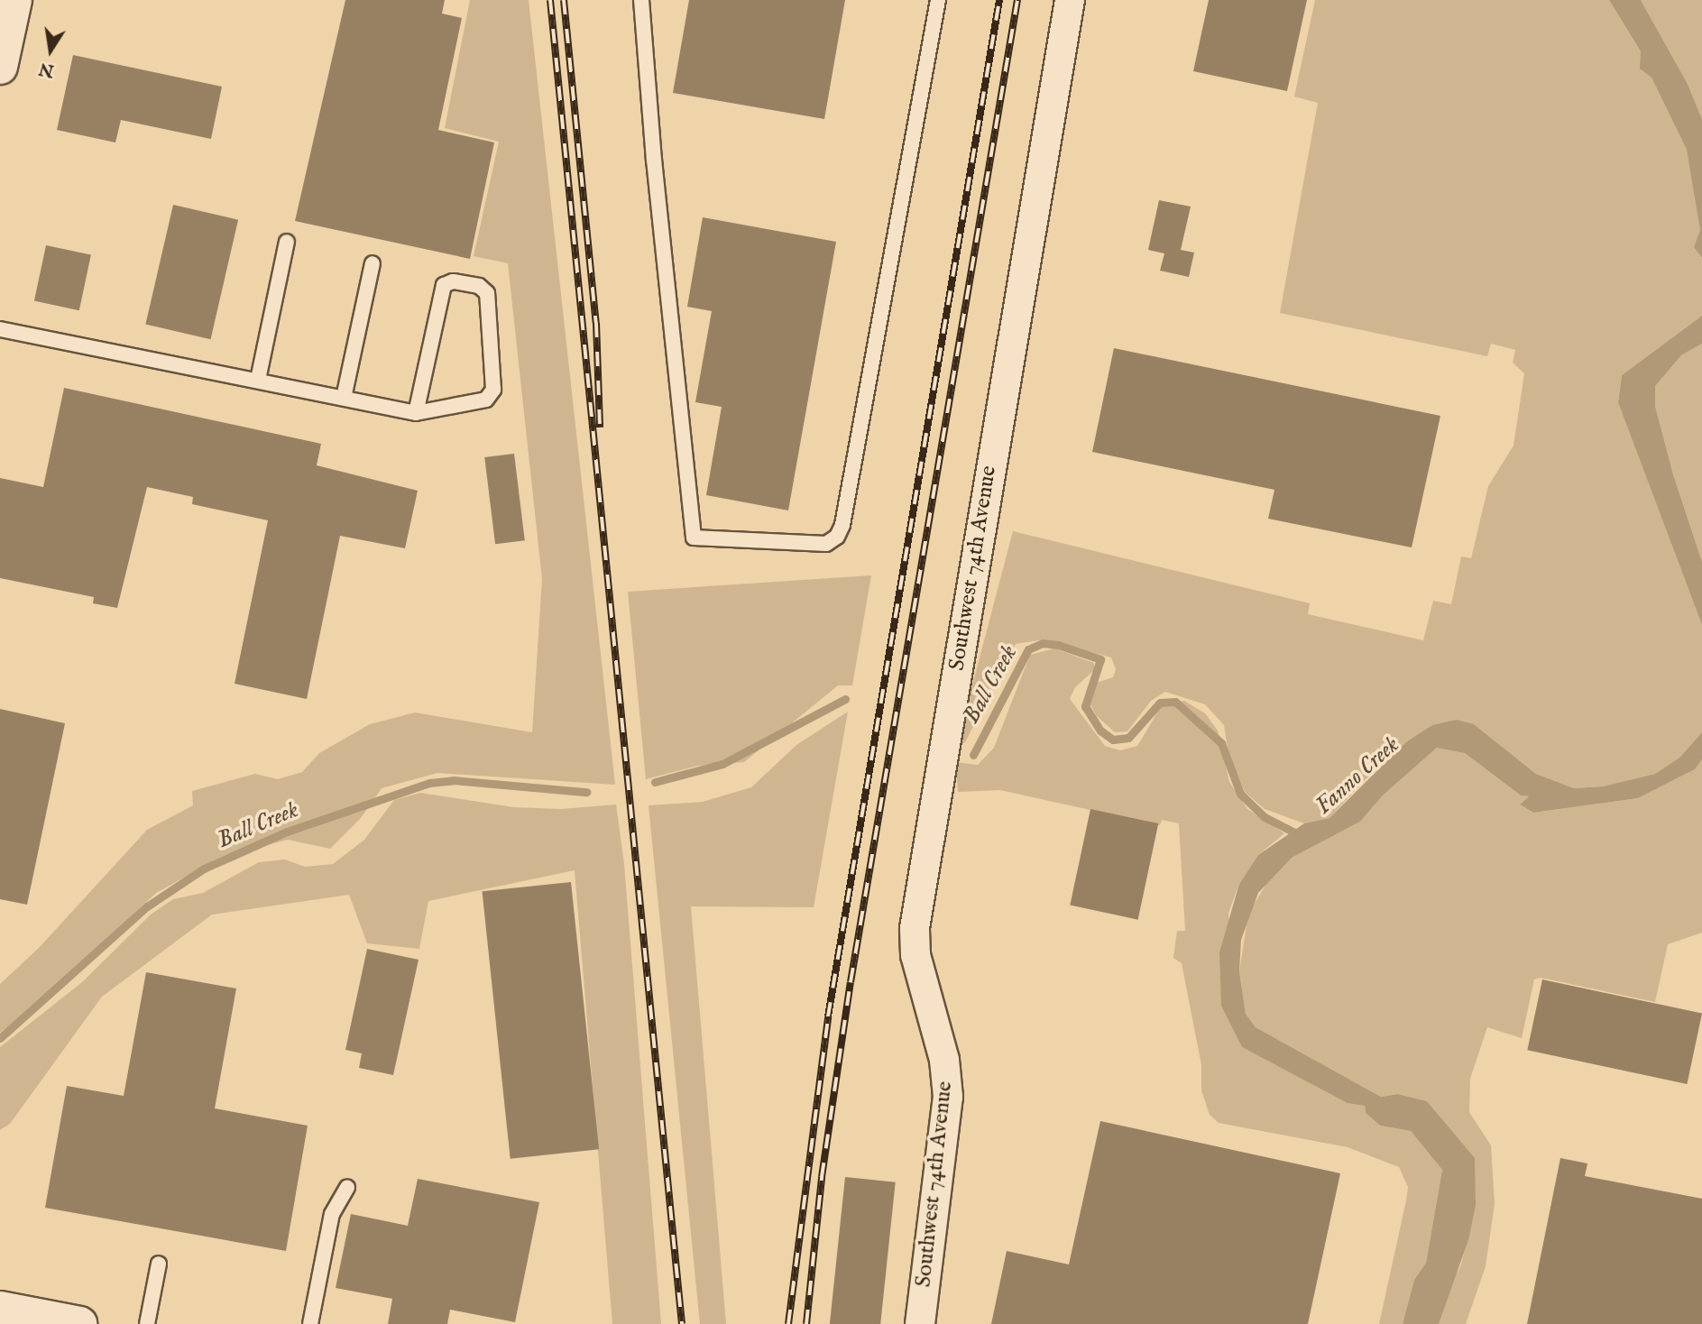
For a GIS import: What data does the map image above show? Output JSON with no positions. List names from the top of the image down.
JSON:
{
  "streets": {
    "street": ["Southwest 74th Avenue"]
  },
  "water": ["Ball Creek", "Fanno Creek"],
  "north": "bottom"
}
